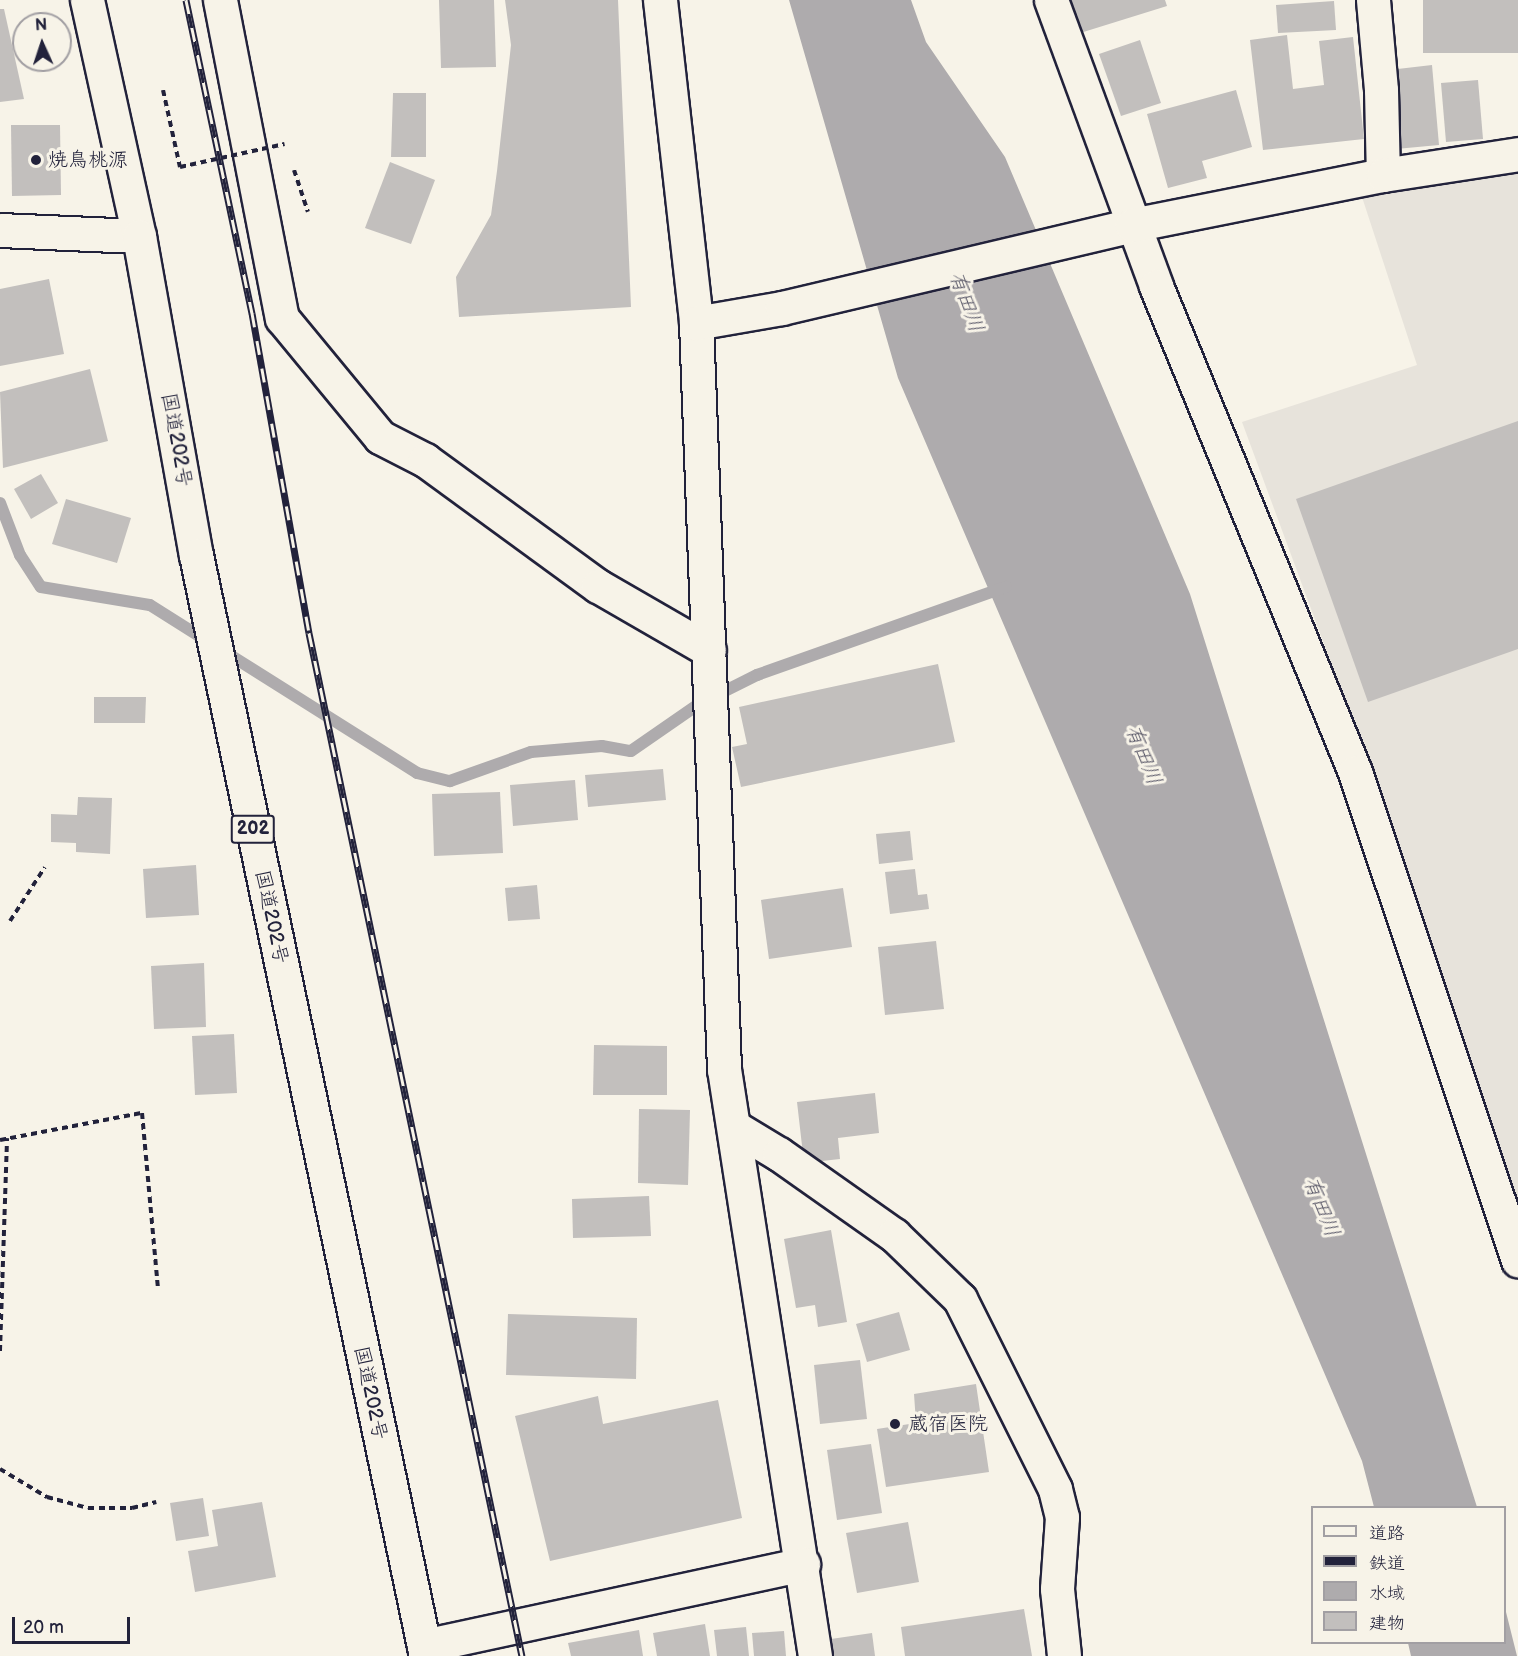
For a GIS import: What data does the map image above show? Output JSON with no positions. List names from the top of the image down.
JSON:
{
  "streets": {
    "main road": ["国道202号", "202"]
  },
  "water": ["有田川"],
  "places": ["焼鳥桃源", "蔵宿医院"],
  "legend": [
    "道路",
    "鉄道",
    "水域",
    "建物"
  ],
  "scale_bar": "20 m",
  "north": "top"
}
